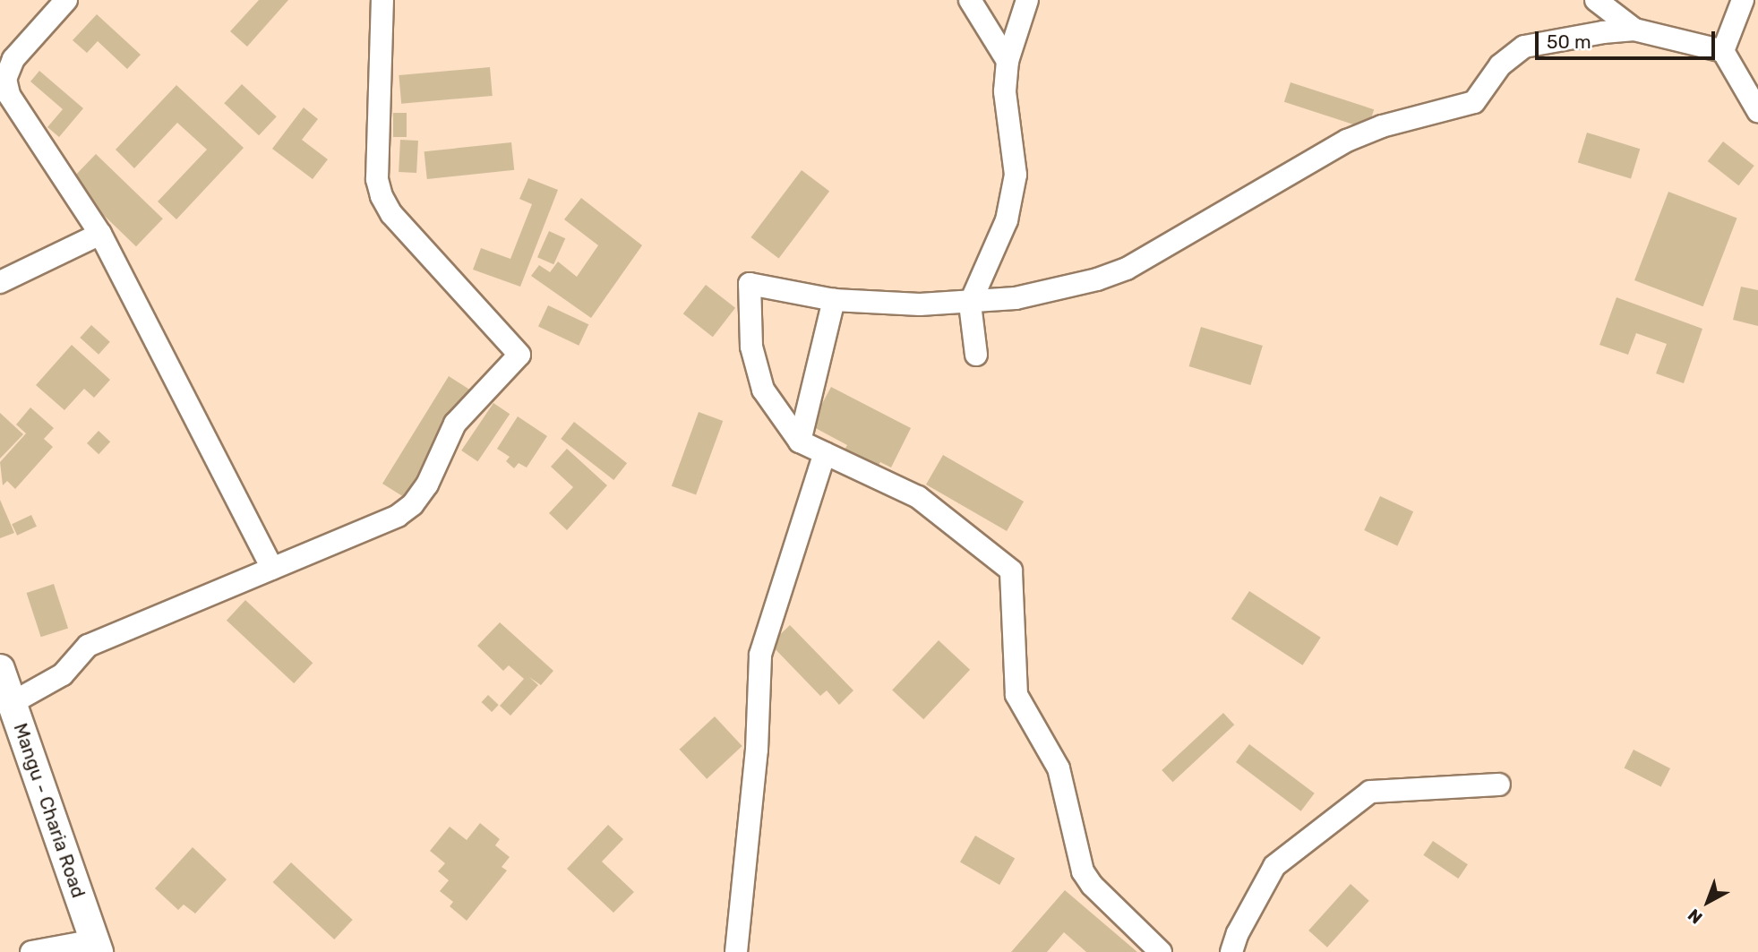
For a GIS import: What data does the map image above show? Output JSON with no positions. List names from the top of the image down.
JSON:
{
  "streets": {
    "street": ["Mangu - Charia Road"]
  },
  "scale_bar": "50 m",
  "north": "bottom left"
}
